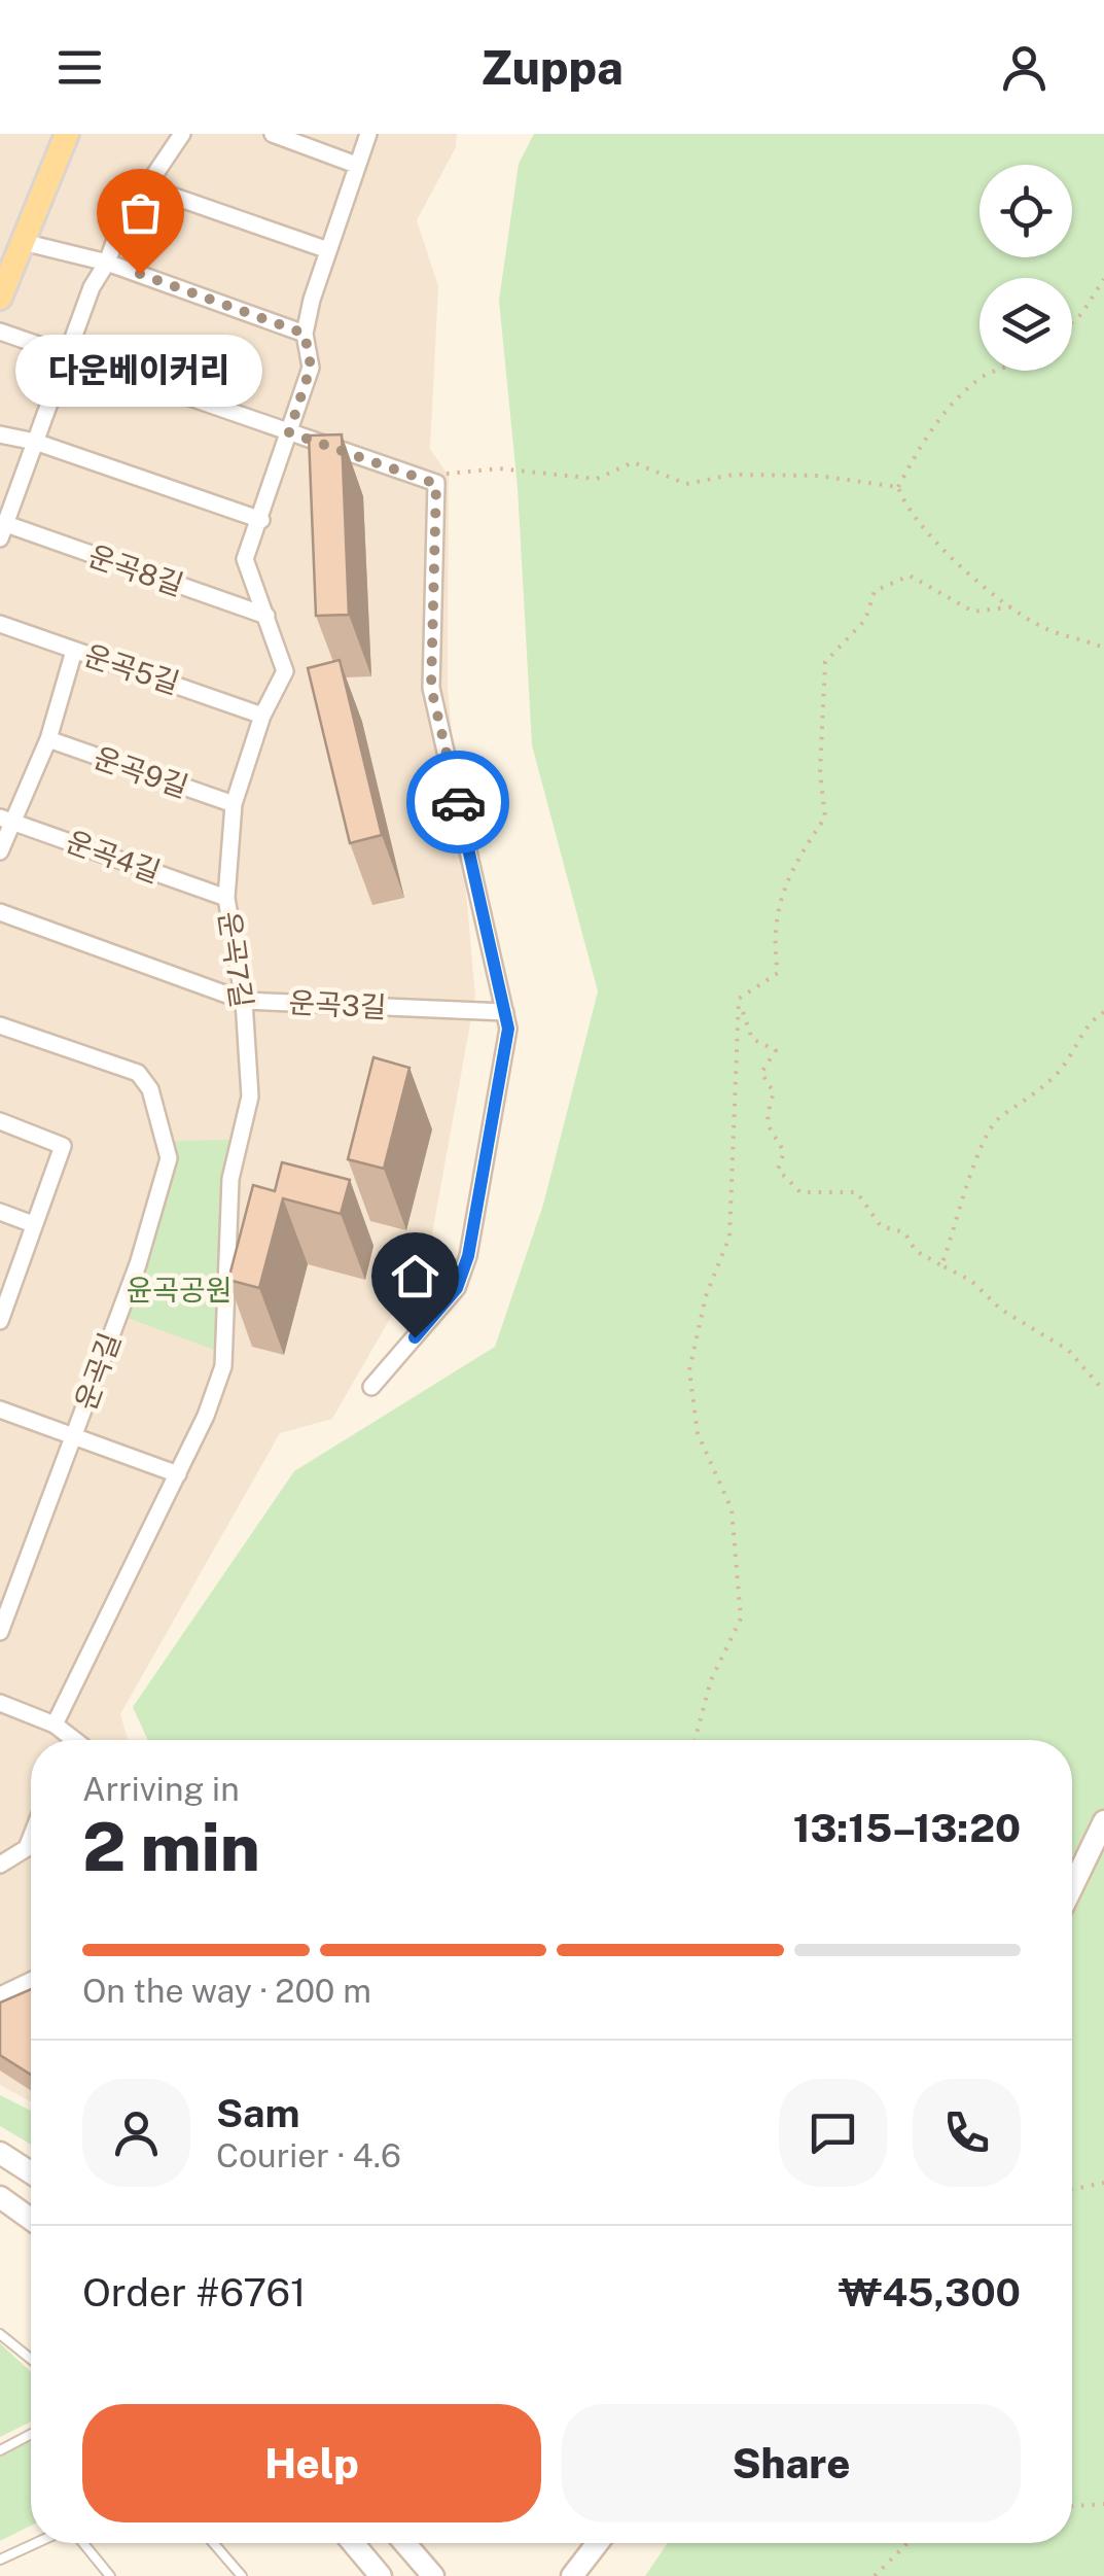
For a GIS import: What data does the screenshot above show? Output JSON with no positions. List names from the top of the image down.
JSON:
{
  "streets": {
    "street": [
      "운곡8길",
      "운곡5길",
      "운곡9길",
      "운곡4길",
      "운곡7길",
      "운곡3길",
      "운곡길"
    ]
  },
  "crossings": [
    ["운곡8길", "운곡7길"],
    ["운곡5길", "운곡7길"],
    ["운곡9길", "운곡7길"],
    ["운곡4길", "운곡7길"],
    ["운곡7길", "운곡3길"]
  ],
  "parks": ["윤곡공원"],
  "places": ["다운베이커리"],
  "page": {
    "header": "Zuppa",
    "bubble": "다운베이커리",
    "heading": ["2 min", "Arriving in", "13:15–13:20"],
    "panel": [
      "Sam",
      "Courier · 4.6",
      "Order #6761",
      "₩45,300"
    ],
    "bar": "On the way · 200 m",
    "buttons": ["Help", "Share"]
  }
}
